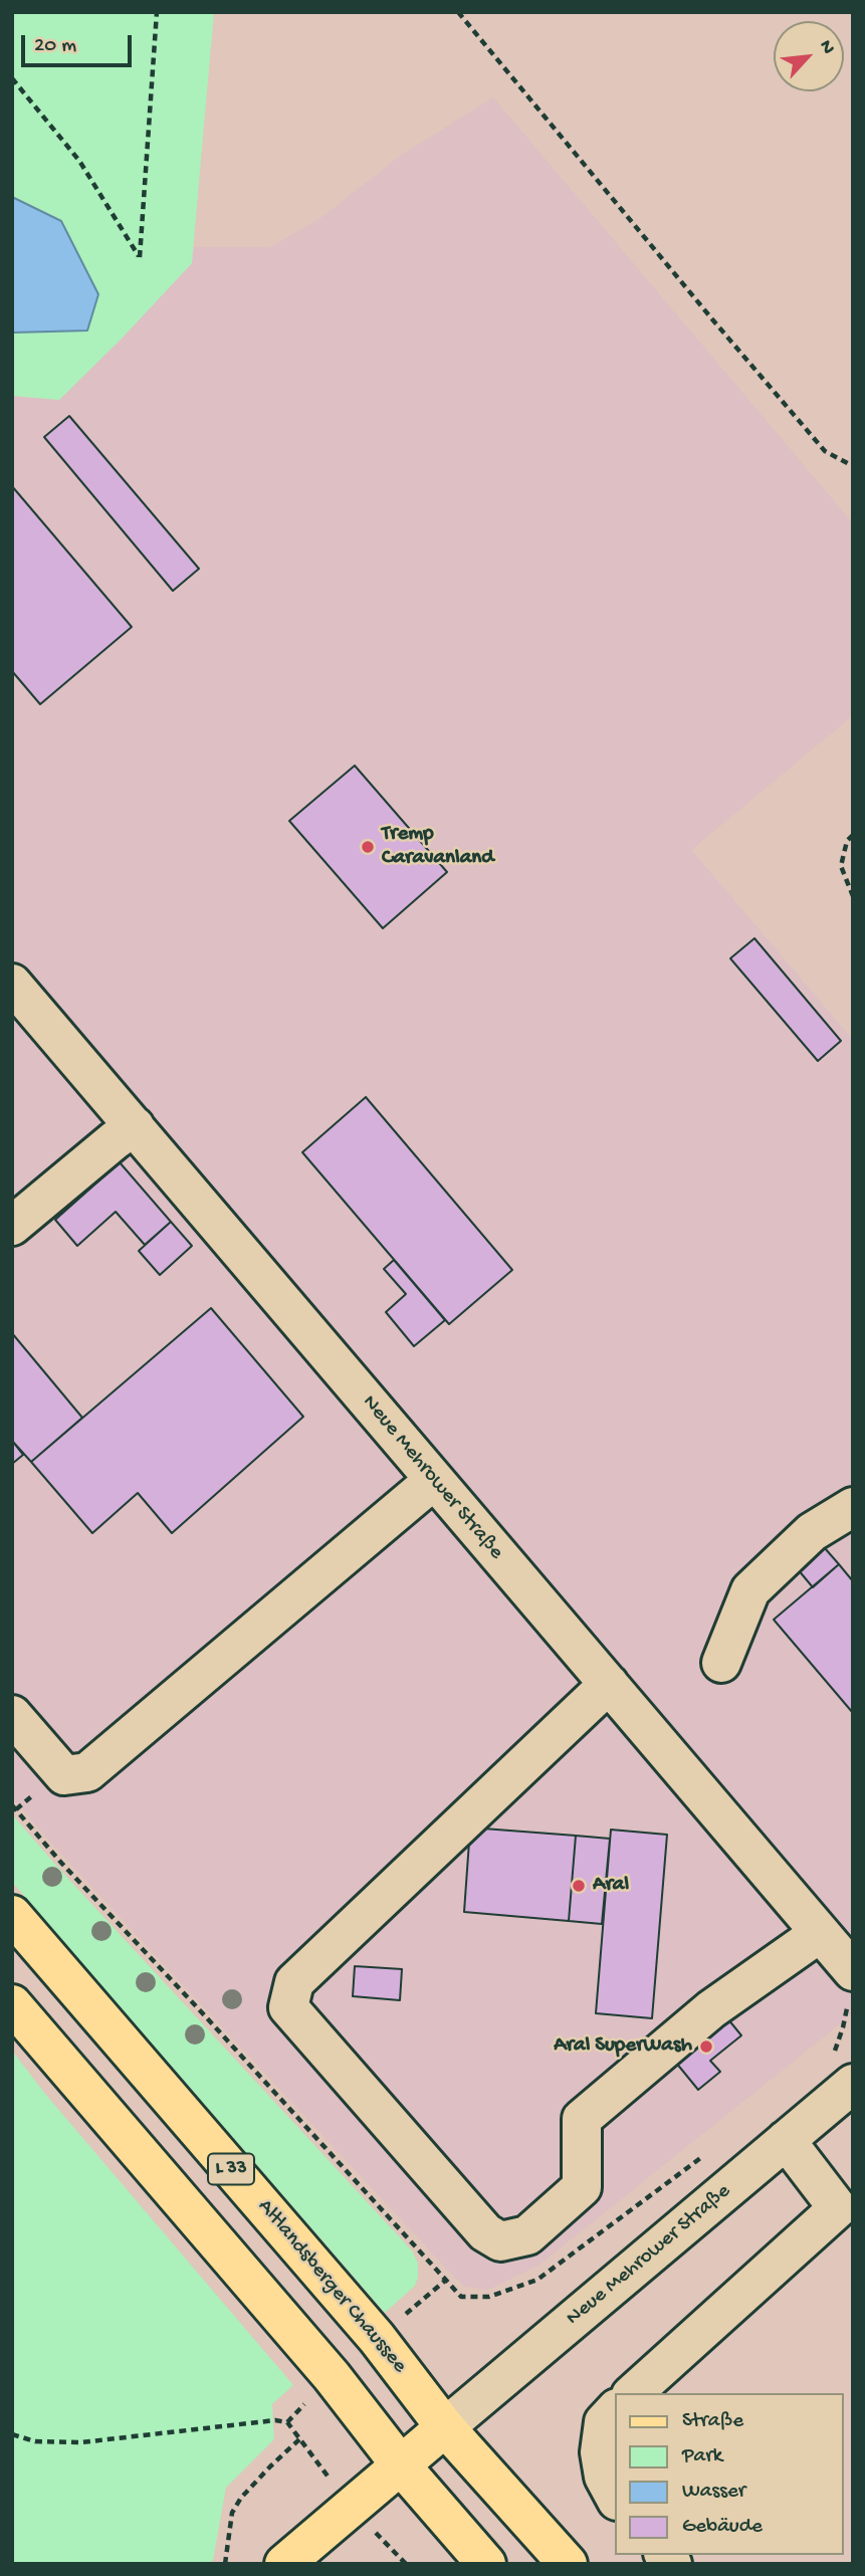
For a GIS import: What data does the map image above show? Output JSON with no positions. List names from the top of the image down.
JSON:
{
  "streets": {
    "main road": ["L 33", "Altlandsberger Chaussee"],
    "street": ["Neue Mehrower Straße"]
  },
  "crossings": [
    ["Neue Mehrower Straße", "Altlandsberger Chaussee"]
  ],
  "places": ["Tremp Caravanland", "Aral", "Aral SuperWash"],
  "legend": [
    "Straße",
    "Park",
    "Wasser",
    "Gebäude"
  ],
  "scale_bar": "20 m",
  "north": "top right"
}
